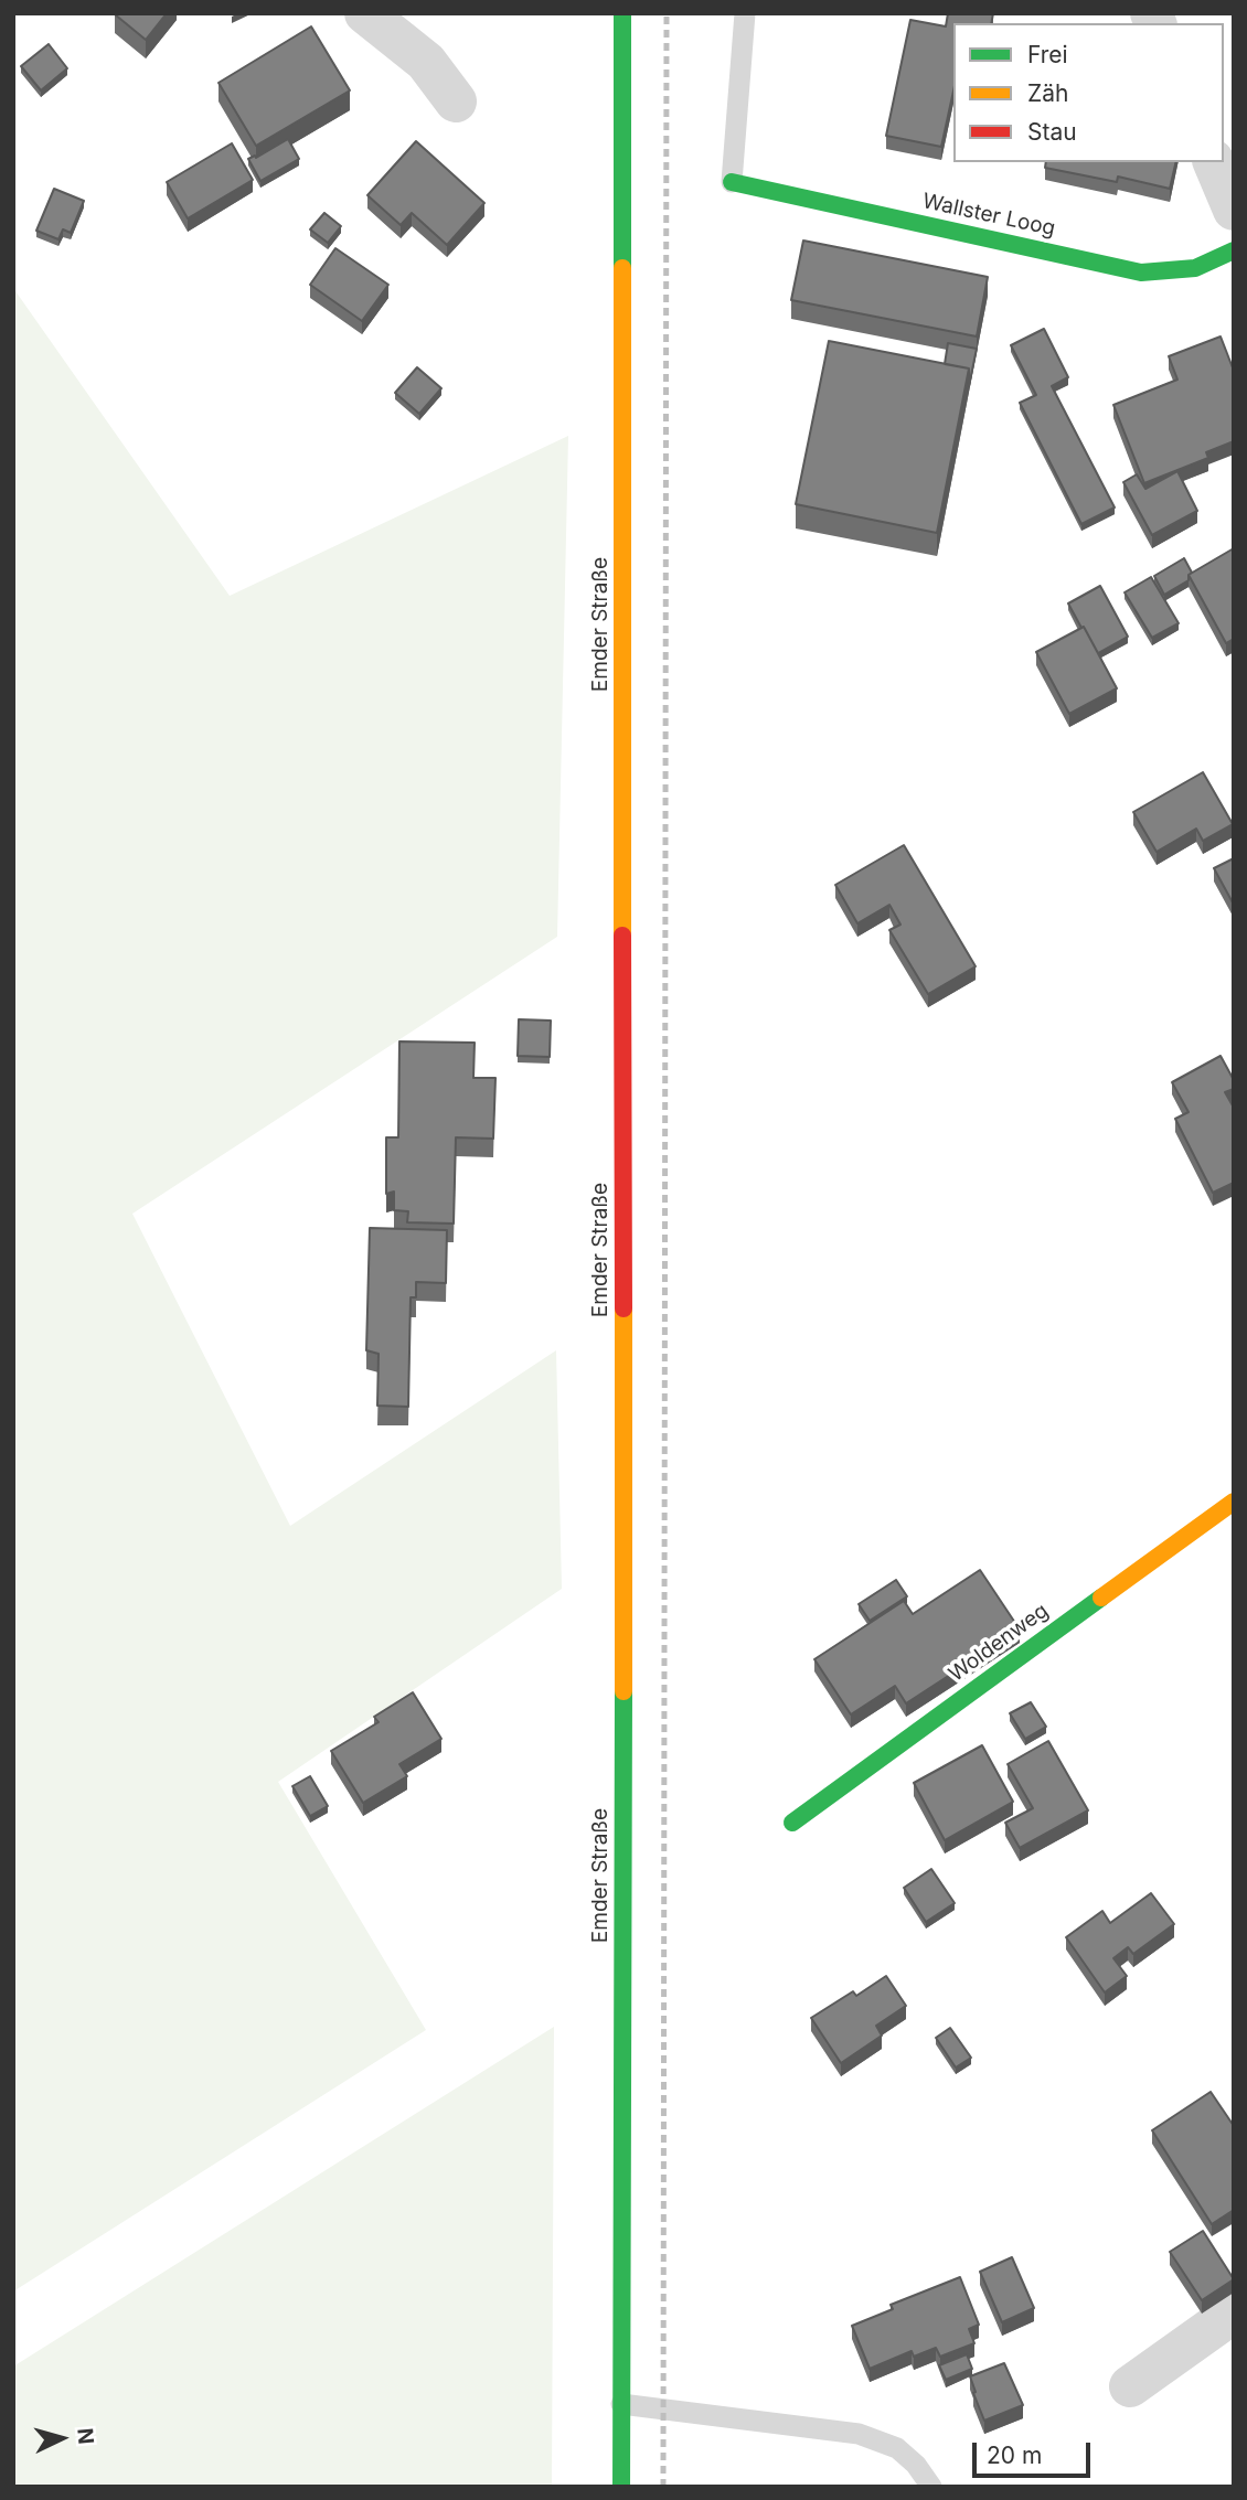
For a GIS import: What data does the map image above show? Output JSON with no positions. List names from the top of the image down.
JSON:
{
  "streets": {
    "main road": ["Wallster Loog", "Emder Straße", "Woldenweg"]
  },
  "legend": ["Frei", "Zäh", "Stau"],
  "scale_bar": "20 m",
  "north": "right"
}
